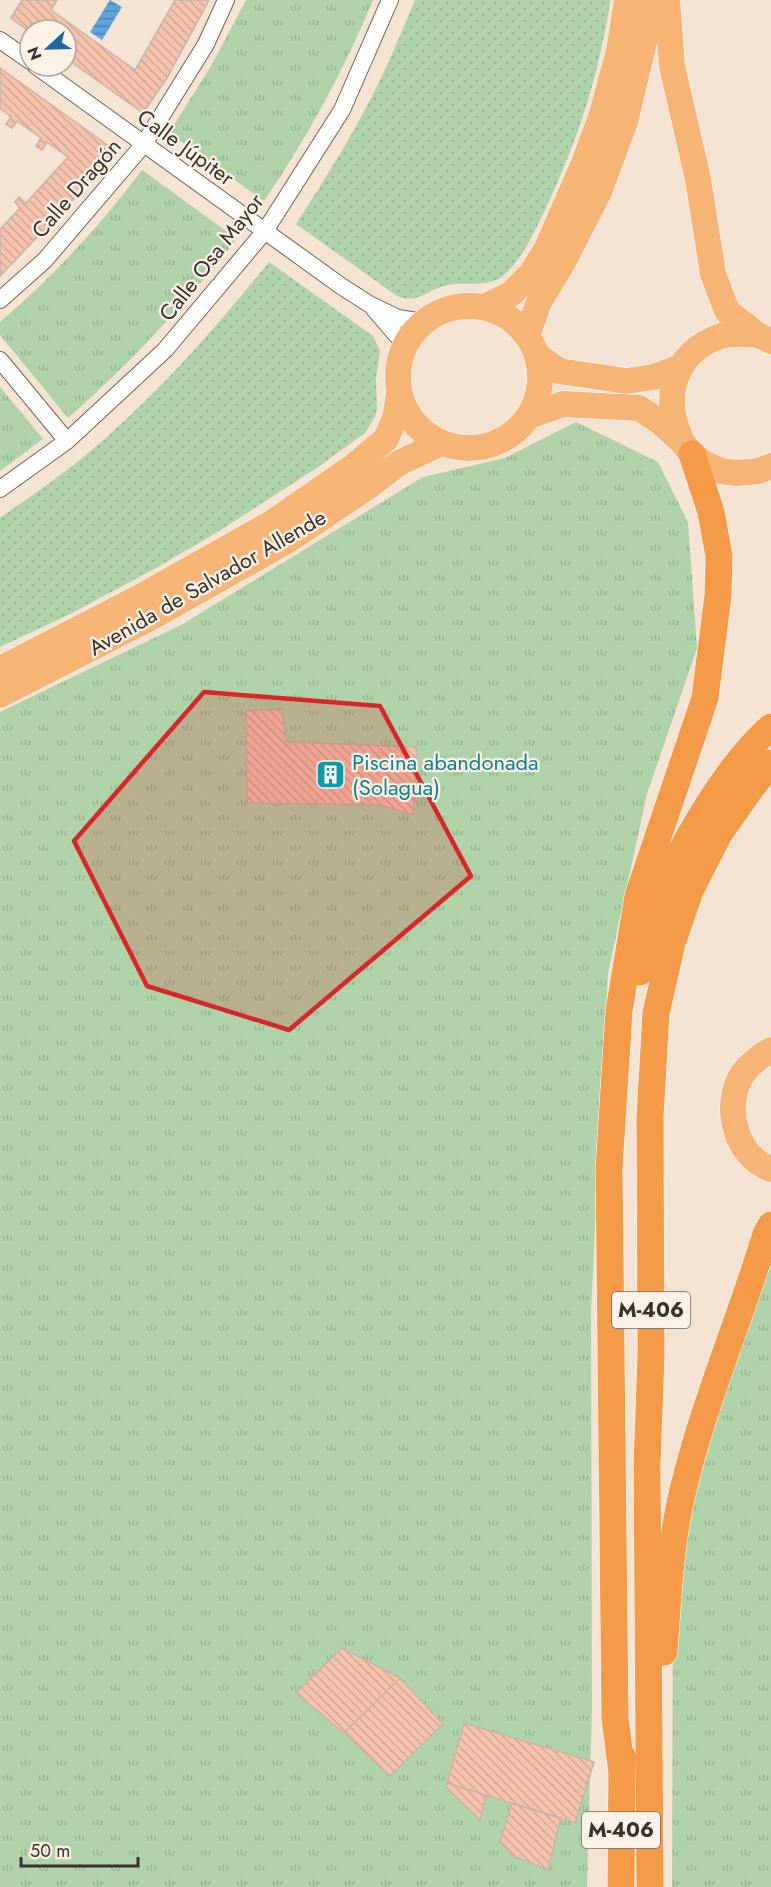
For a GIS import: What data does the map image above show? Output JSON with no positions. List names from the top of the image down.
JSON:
{
  "streets": {
    "highway": ["M-406"],
    "main road": ["Avenida de Salvador Allende"],
    "street": ["Calle Júpiter", "Calle Dragón", "Calle Osa Mayor"]
  },
  "crossings": [
    ["Calle Júpiter", "Calle Dragón"],
    ["Calle Júpiter", "Calle Osa Mayor"],
    ["Calle Júpiter", "Avenida de Salvador Allende"]
  ],
  "places": {
    "building": ["Piscina abandonada (Solagua)"]
  },
  "scale_bar": "50 m",
  "north": "left"
}
